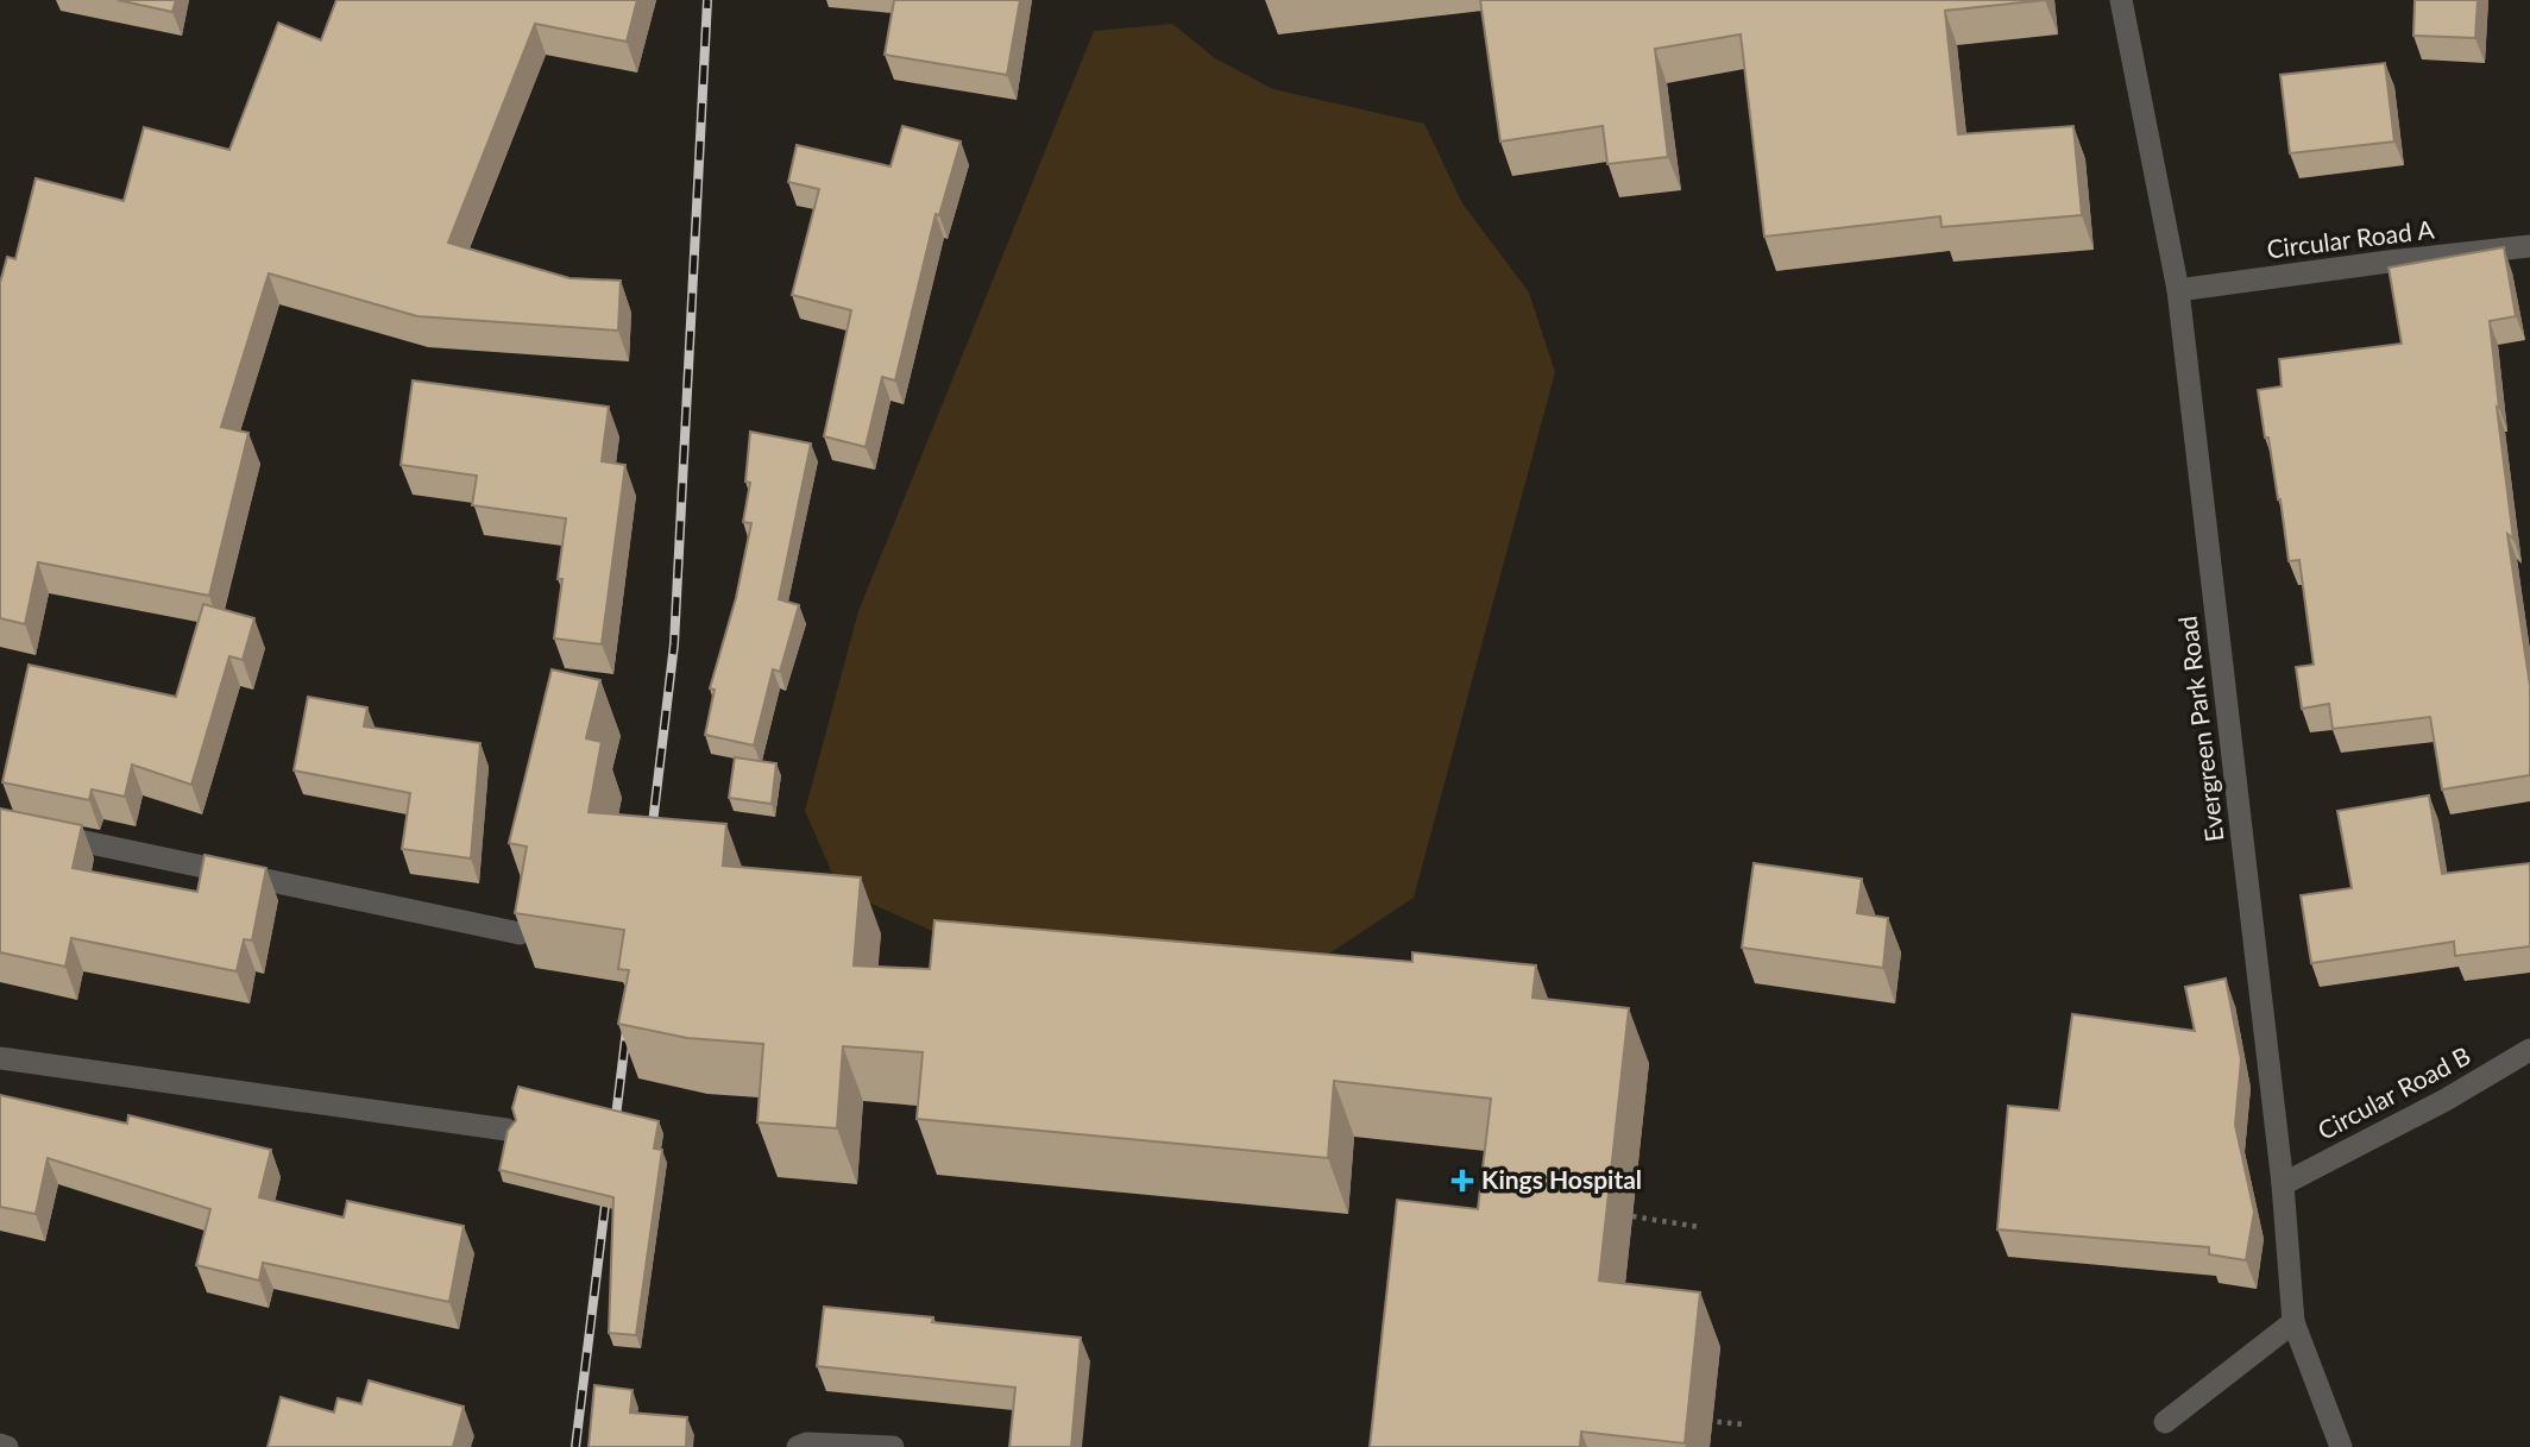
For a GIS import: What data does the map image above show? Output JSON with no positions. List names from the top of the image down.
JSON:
{
  "streets": {
    "street": ["Circular Road A", "Evergreen Park Road", "Circular Road B"]
  },
  "crossings": [
    ["Circular Road A", "Evergreen Park Road"],
    ["Evergreen Park Road", "Circular Road B"]
  ],
  "places": {
    "health": ["Kings Hospital"]
  }
}
